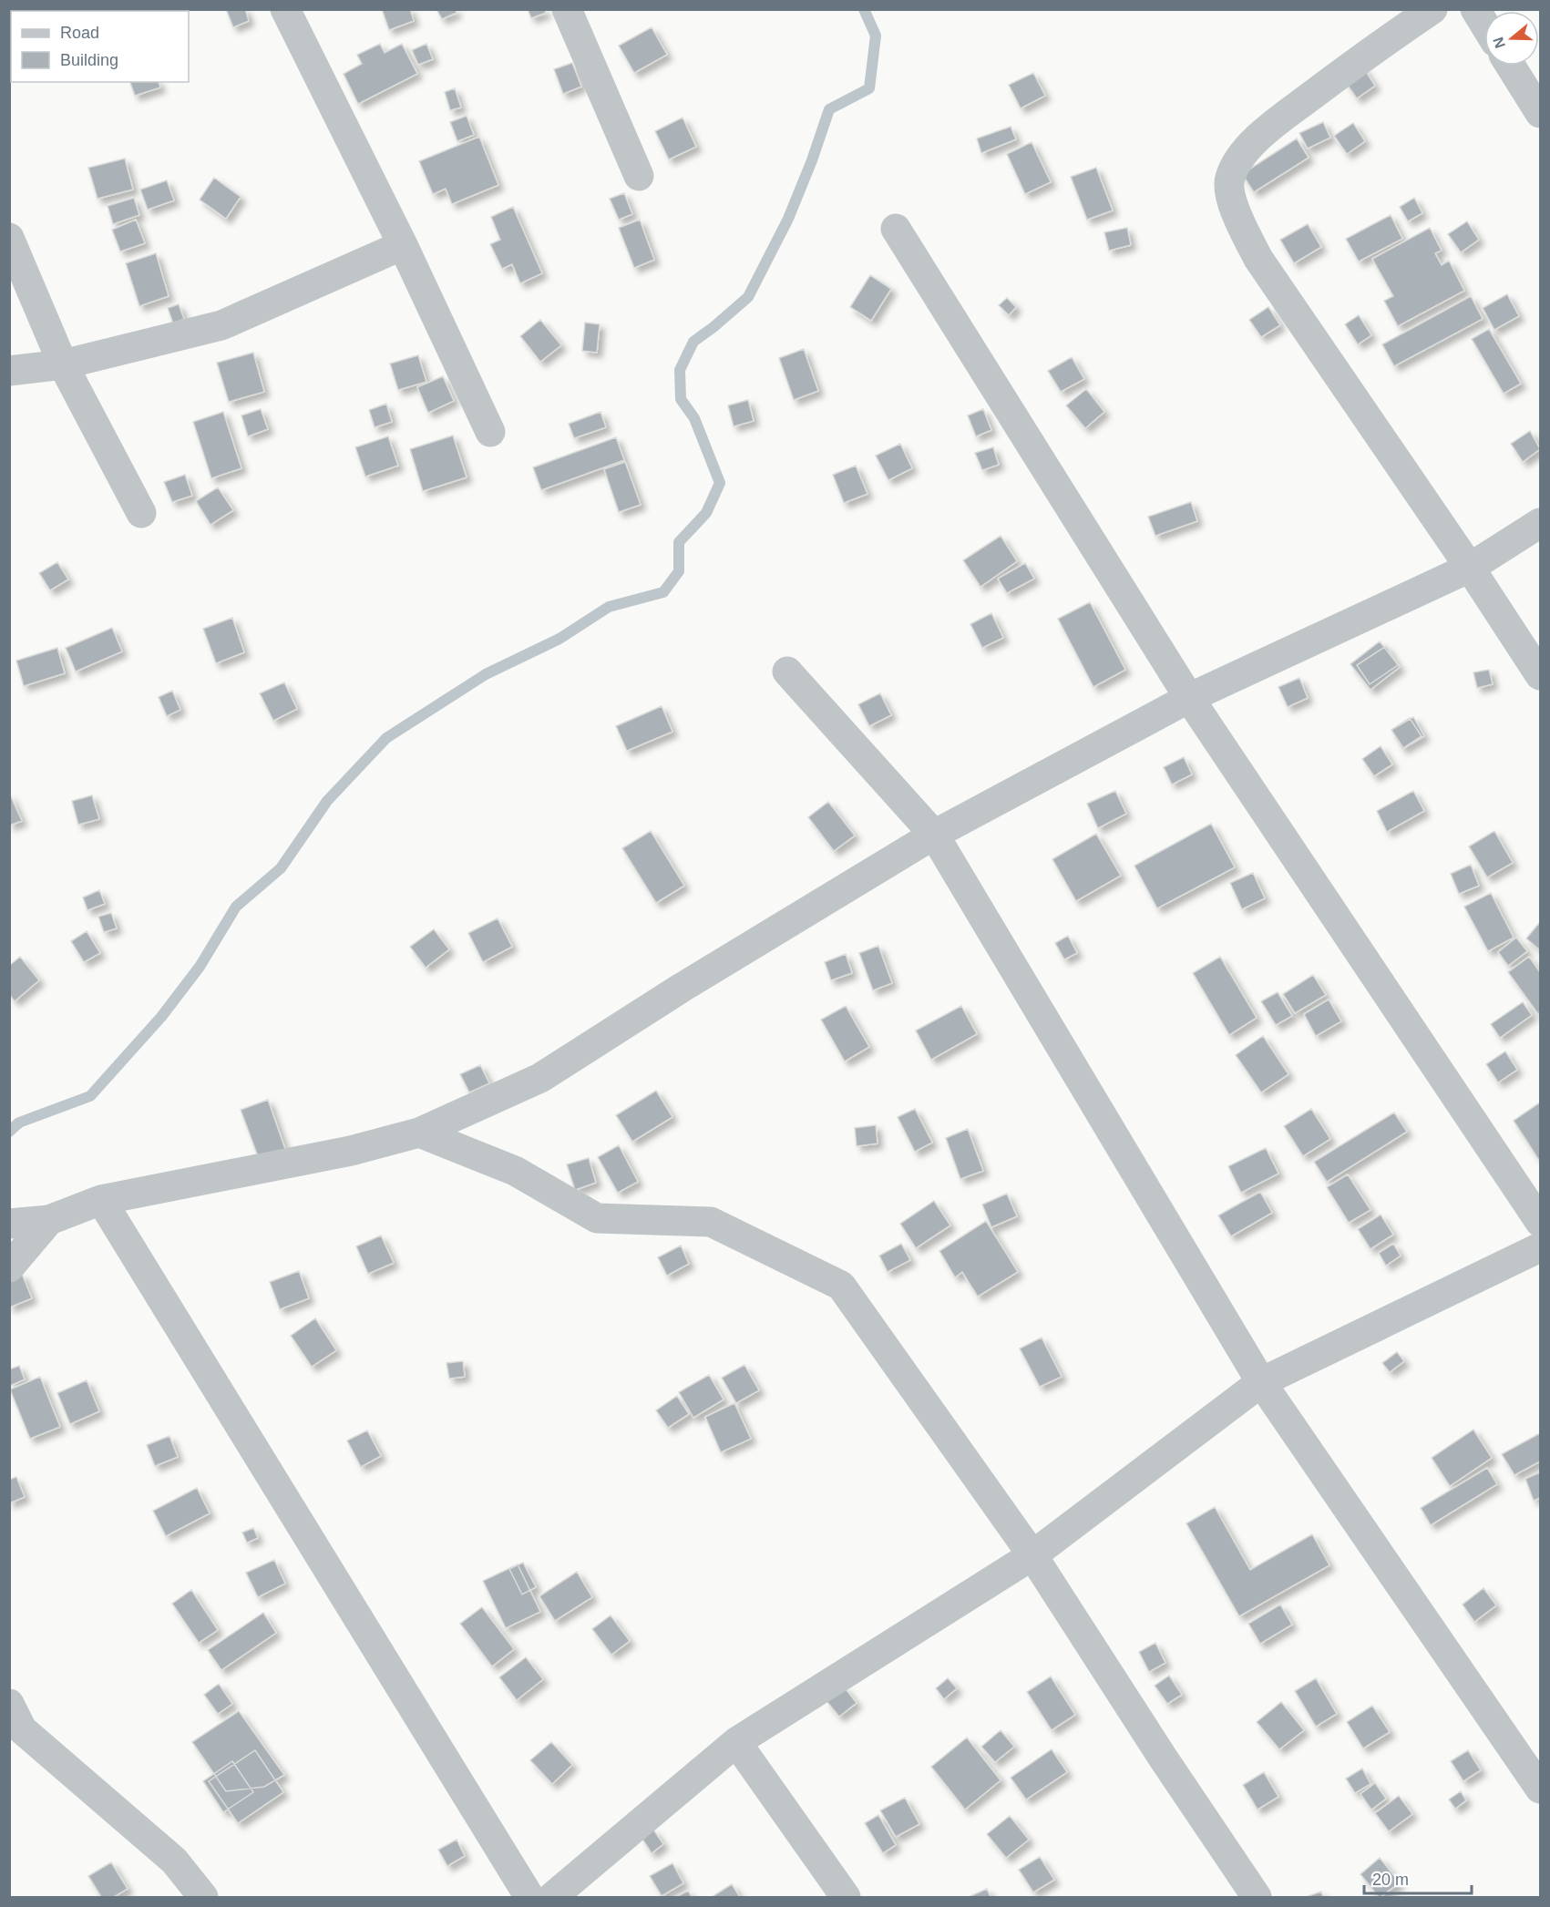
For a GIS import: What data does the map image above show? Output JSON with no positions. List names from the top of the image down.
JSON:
{
  "legend": ["Road", "Building"],
  "scale_bar": "20 m",
  "north": "left"
}
